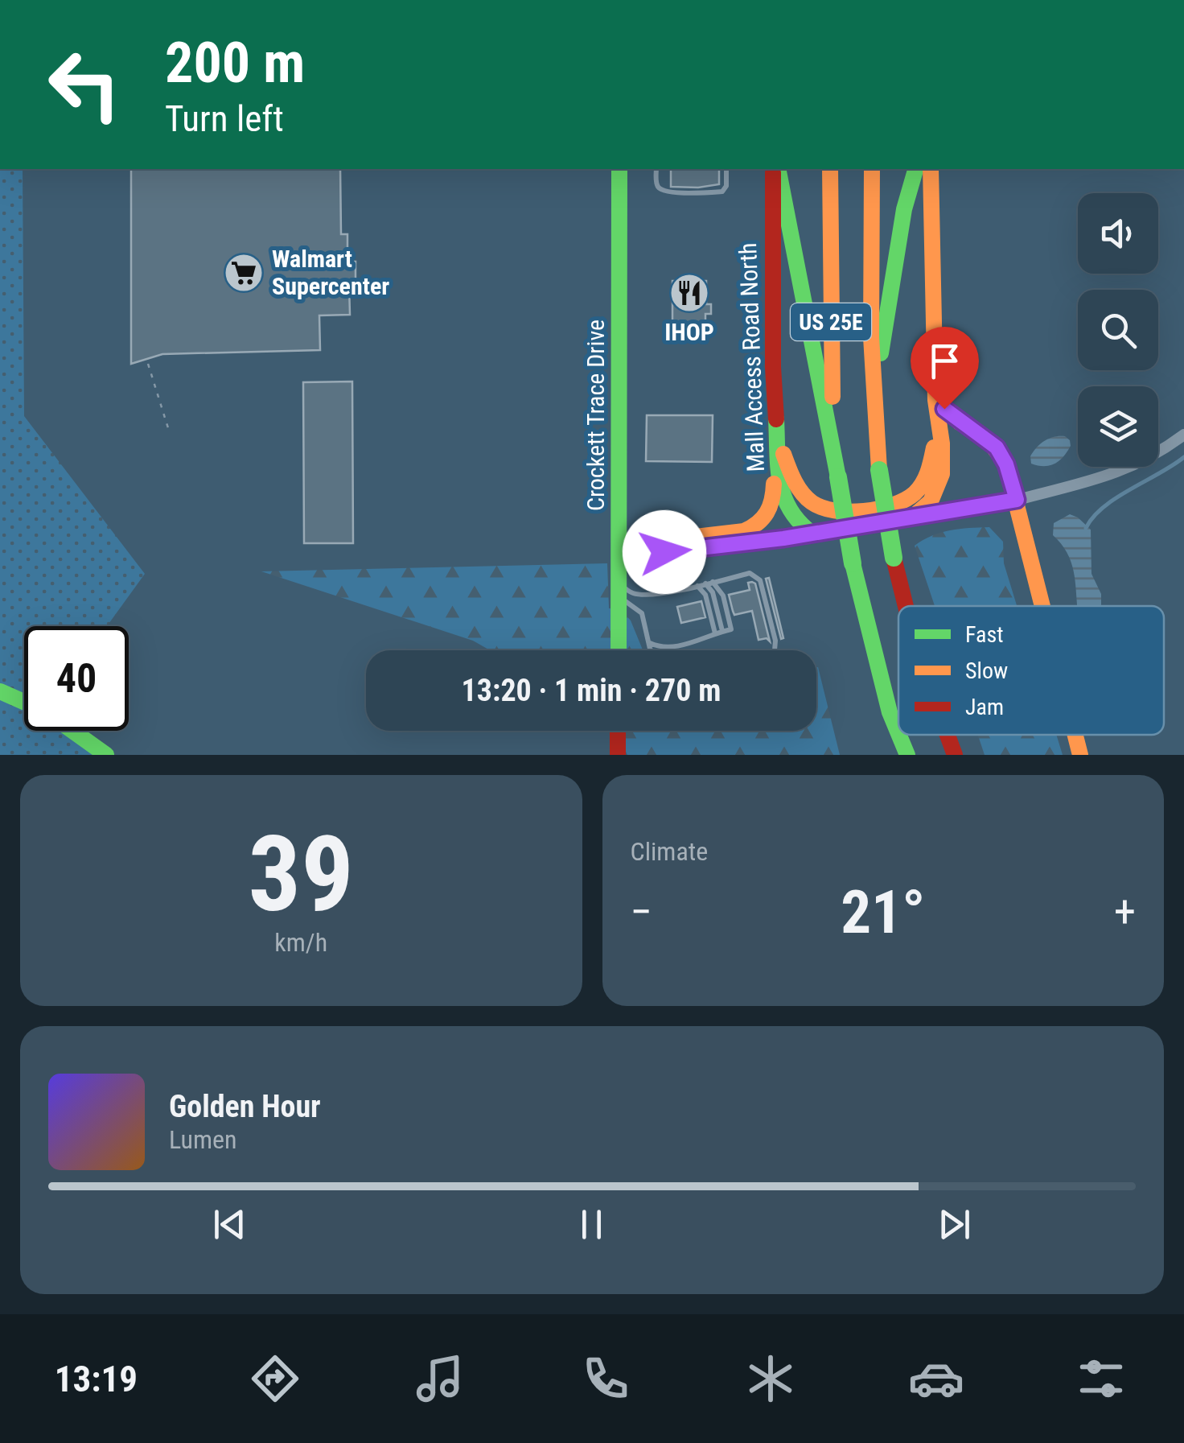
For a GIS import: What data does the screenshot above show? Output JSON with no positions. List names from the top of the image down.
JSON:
{
  "streets": {
    "main road": ["US 25E", "Mall Access Road North", "Crockett Trace Drive"]
  },
  "places": {
    "supermarket": ["Walmart Supercenter"],
    "restaurant": ["IHOP"]
  },
  "legend": ["Fast", "Slow", "Jam"],
  "page": {
    "turn": ["200 m", "Turn left"],
    "limit": "40",
    "trip": "13:20 · 1 min · 270 m",
    "tile": [
      ["39", "km/h"],
      "Climate"
    ],
    "heat": ["−", "21°", "+"],
    "song": ["Golden Hour", "Lumen"],
    "tabs": "13:19"
  }
}
